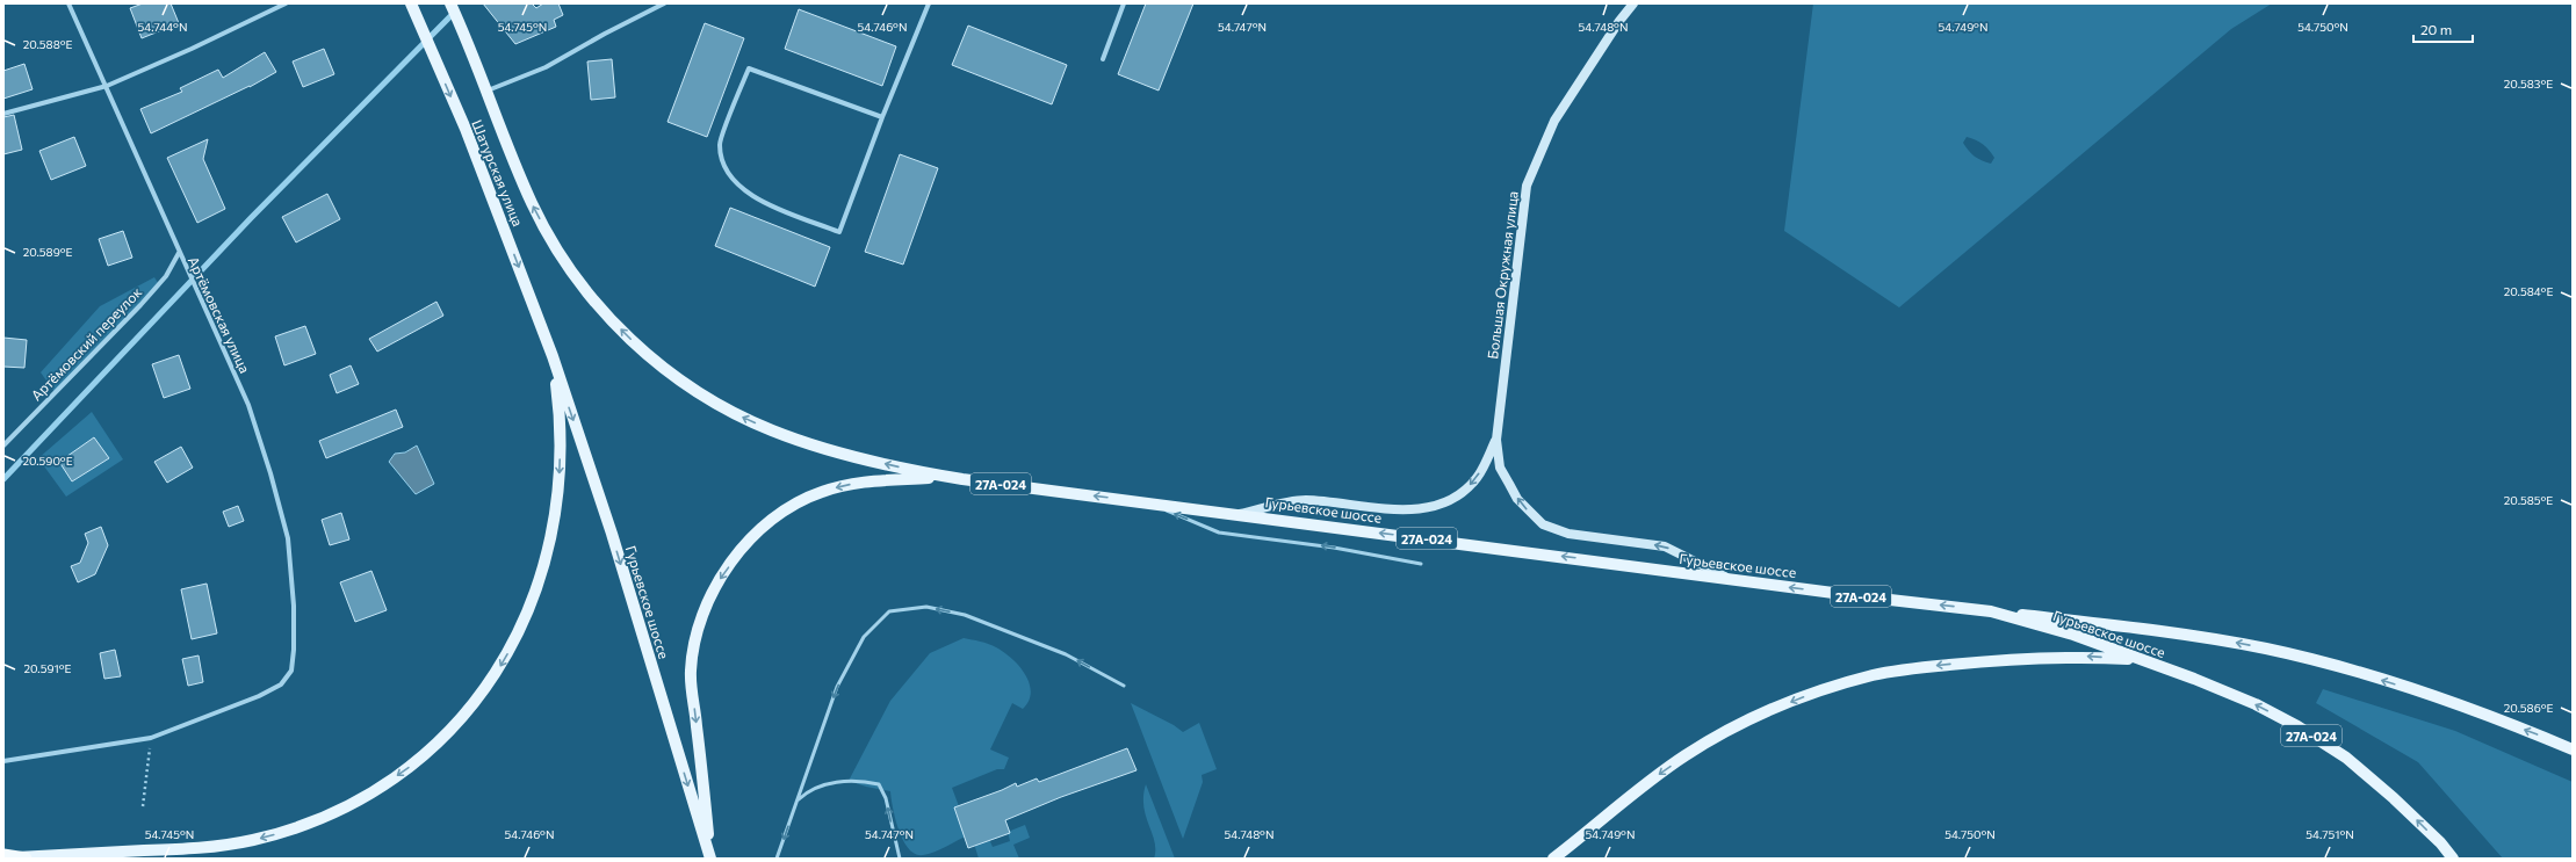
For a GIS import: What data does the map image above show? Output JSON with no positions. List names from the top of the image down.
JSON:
{
  "streets": {
    "main road": [
      "Шатурская улица",
      "Большая Окружная улица",
      "27А-024",
      "Гурьевское шоссе"
    ],
    "street": ["Артёмовская улица", "Артёмовский переулок"]
  },
  "crossings": [
    ["Шатурская улица", "Гурьевское шоссе"],
    ["Артёмовская улица", "Артёмовский переулок"]
  ],
  "scale_bar": "20 m",
  "coordinates": [
    "54.744°N",
    "54.745°N",
    "54.746°N",
    "54.747°N",
    "54.748°N",
    "54.749°N",
    "54.750°N",
    "20.588°E",
    "20.583°E",
    "20.589°E",
    "20.584°E",
    "20.590°E",
    "20.585°E",
    "20.591°E",
    "20.586°E",
    "54.751°N"
  ]
}
